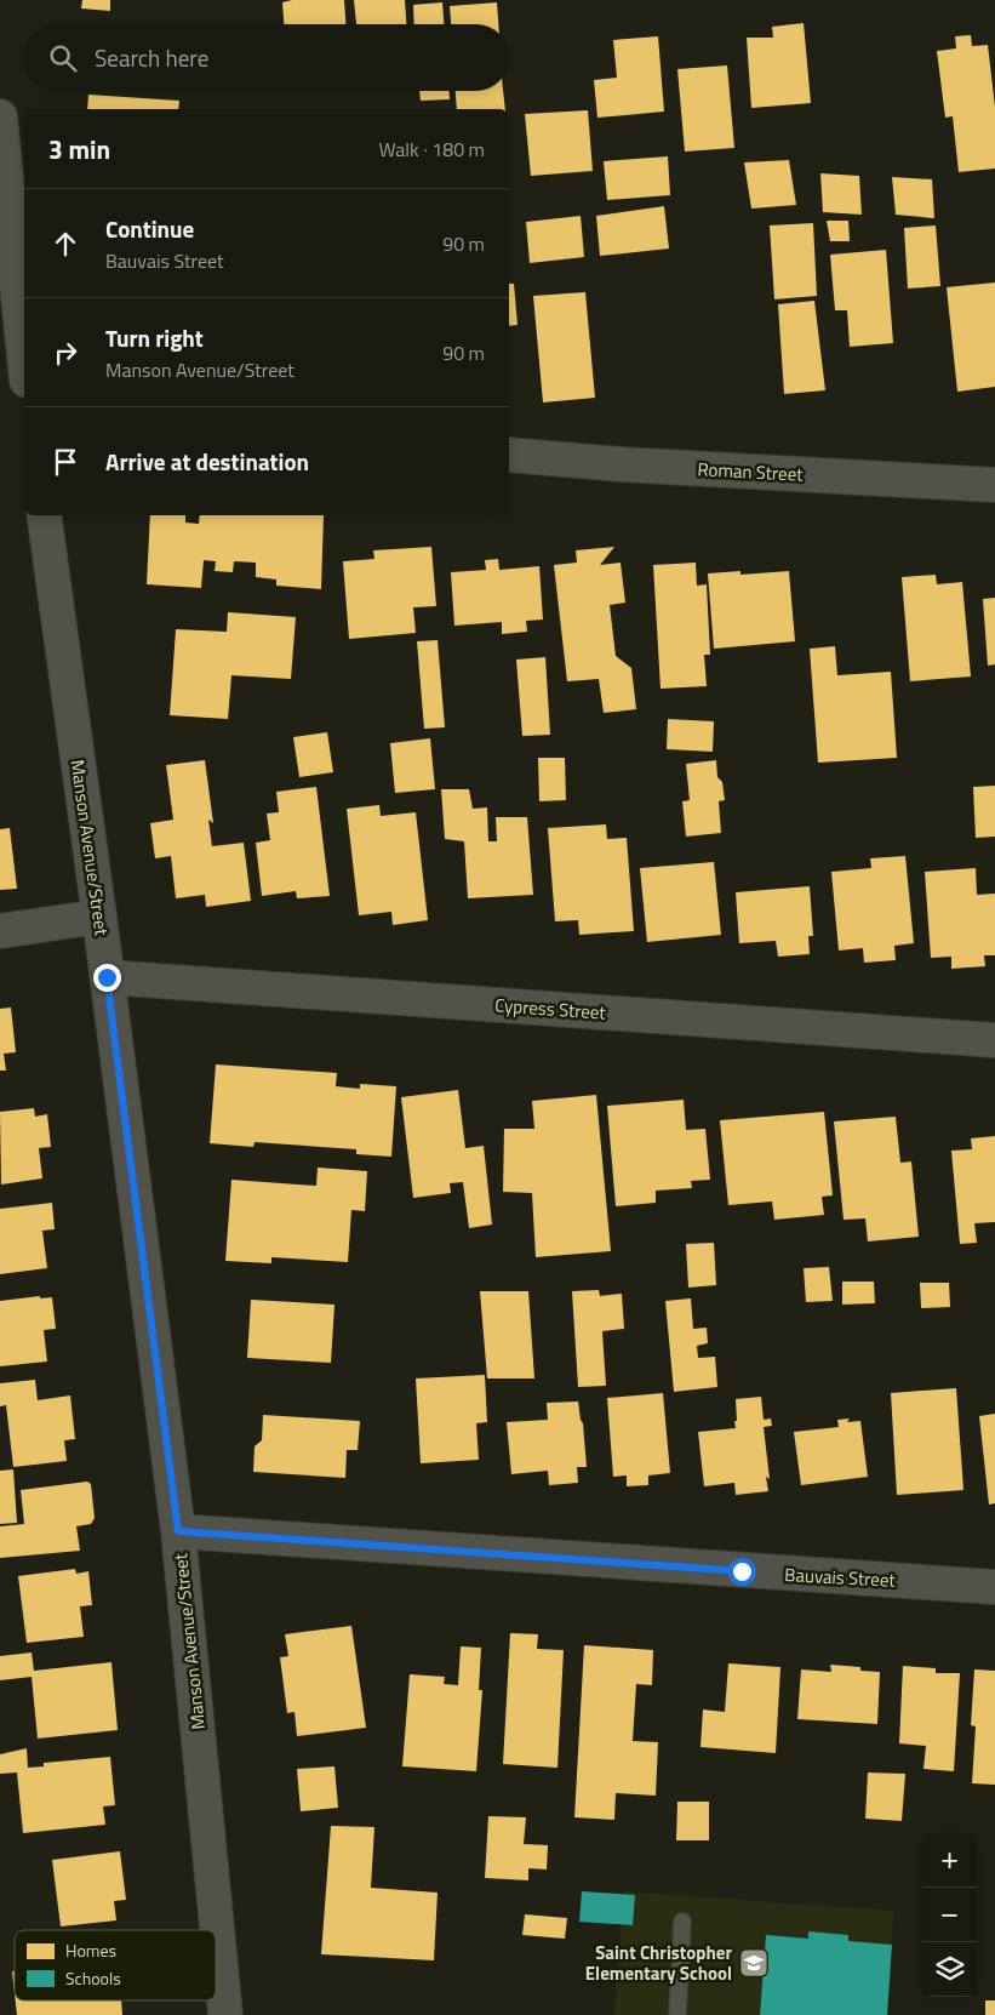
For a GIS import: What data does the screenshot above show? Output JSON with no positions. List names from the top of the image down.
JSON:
{
  "streets": {
    "street": [
      "Roman Street",
      "Manson Avenue/Street",
      "Cypress Street",
      "Bauvais Street"
    ]
  },
  "crossings": [
    ["Manson Avenue/Street", "Cypress Street"],
    ["Manson Avenue/Street", "Bauvais Street"]
  ],
  "places": {
    "school or university": ["Saint Christopher Elementary School"]
  },
  "legend": ["Homes", "Schools"],
  "page": {
    "search": "Search here",
    "heading": ["3 min", "Walk · 180 m"],
    "list": [
      ["Continue", "Bauvais Street", "90 m"],
      ["Turn right", "Manson Avenue/Street", "90 m"],
      "Arrive at destination"
    ],
    "map_buttons": ["+", "−"]
  }
}
